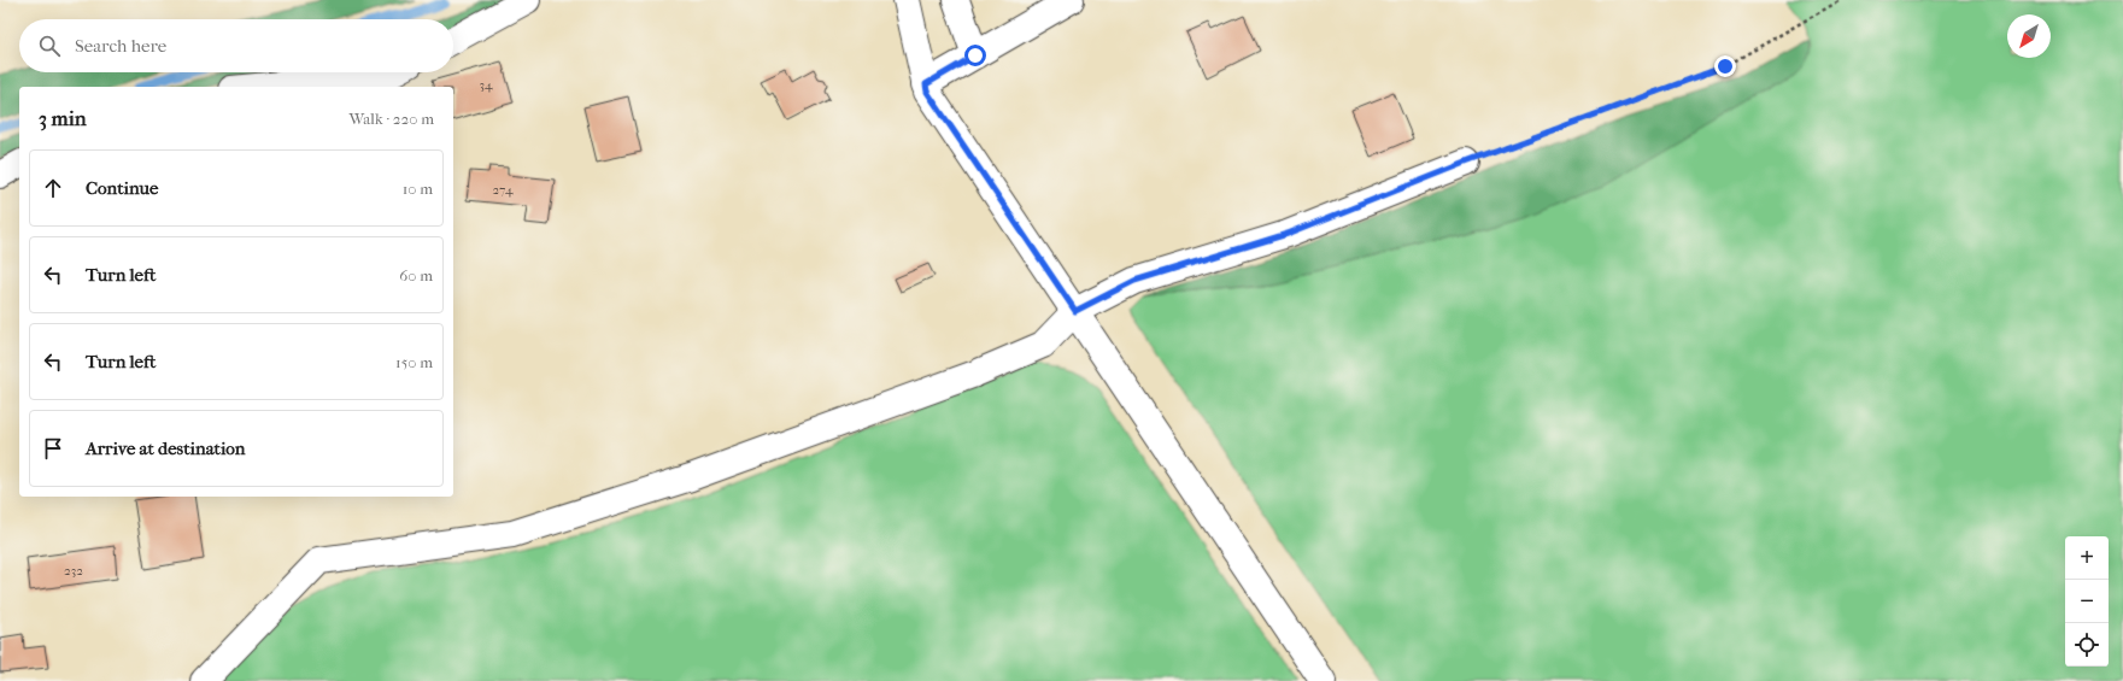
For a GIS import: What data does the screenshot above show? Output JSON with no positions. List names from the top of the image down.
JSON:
{
  "house_numbers": ["34", "274", "232"],
  "north": "bottom left",
  "page": {
    "search": "Search here",
    "heading": ["3 min", "Walk · 220 m"],
    "list": [
      ["Continue", "10 m"],
      ["Turn left", "60 m"],
      ["Turn left", "150 m"],
      "Arrive at destination"
    ],
    "map_buttons": ["+", "−"]
  }
}
